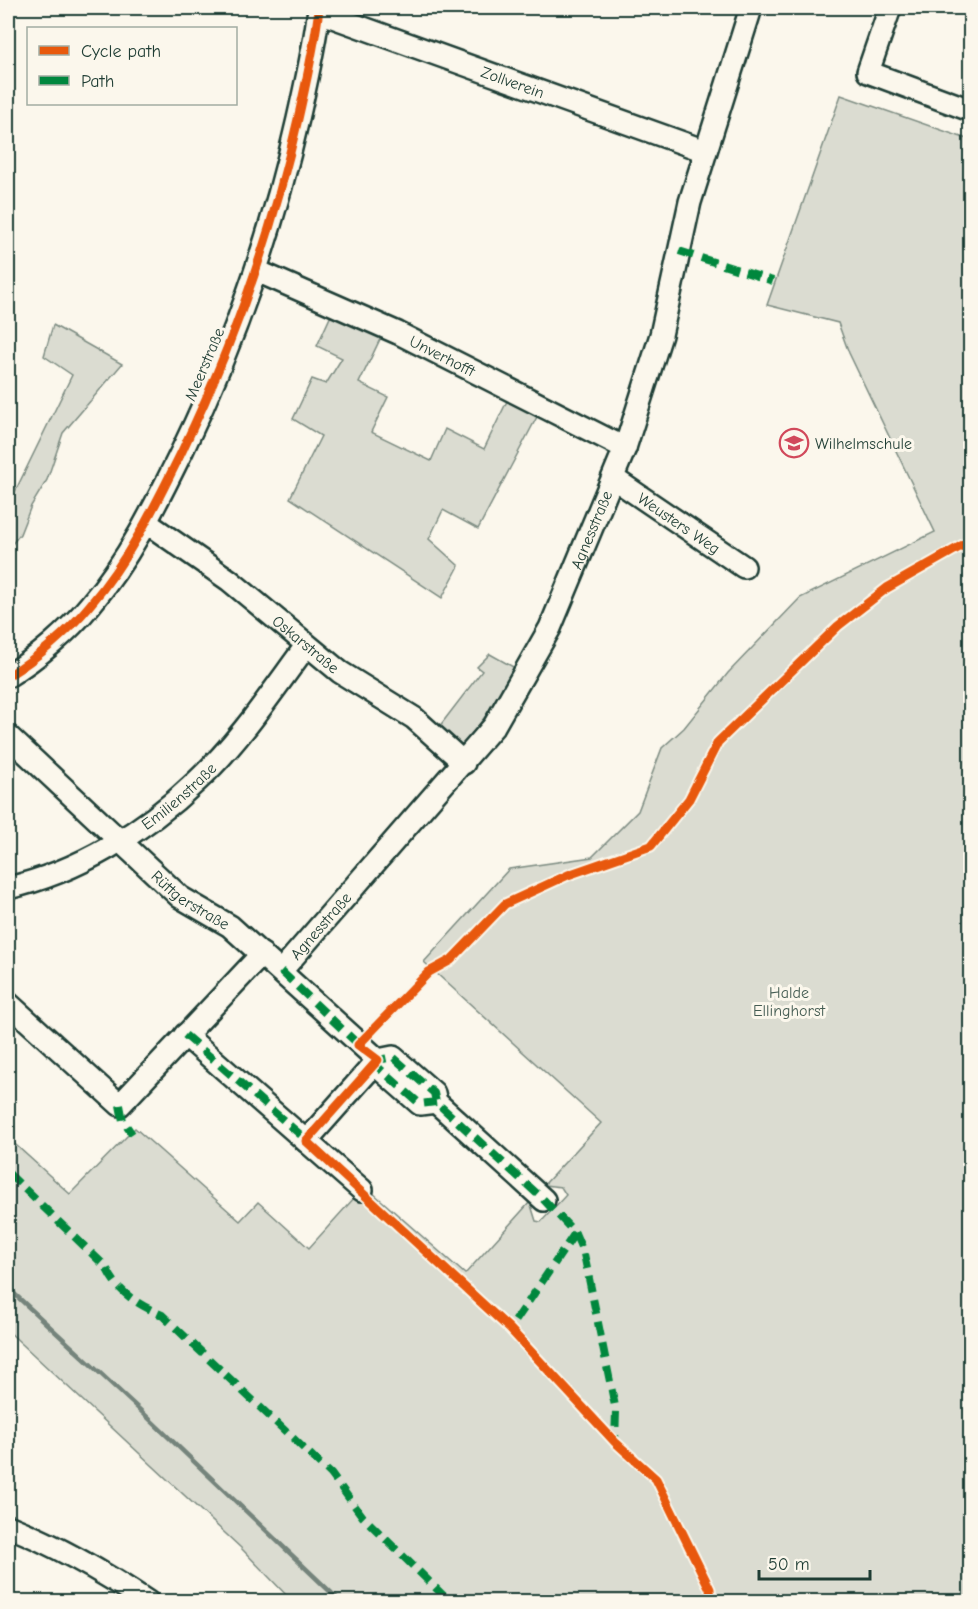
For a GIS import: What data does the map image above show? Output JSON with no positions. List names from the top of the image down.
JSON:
{
  "streets": {
    "street": [
      "Zollverein",
      "Unverhofft",
      "Meerstraße",
      "Weusters Weg",
      "Agnesstraße",
      "Oskarstraße",
      "Emilienstraße",
      "Rüttgerstraße"
    ]
  },
  "crossings": [
    ["Zollverein", "Meerstraße"],
    ["Zollverein", "Agnesstraße"],
    ["Unverhofft", "Meerstraße"],
    ["Unverhofft", "Agnesstraße"],
    ["Meerstraße", "Oskarstraße"],
    ["Weusters Weg", "Agnesstraße"],
    ["Agnesstraße", "Oskarstraße"],
    ["Agnesstraße", "Rüttgerstraße"],
    ["Oskarstraße", "Emilienstraße"],
    ["Emilienstraße", "Rüttgerstraße"]
  ],
  "parks": ["Halde Ellinghorst"],
  "places": {
    "school or university": ["Wilhelmschule"]
  },
  "legend": ["Cycle path", "Path"],
  "scale_bar": "50 m"
}
